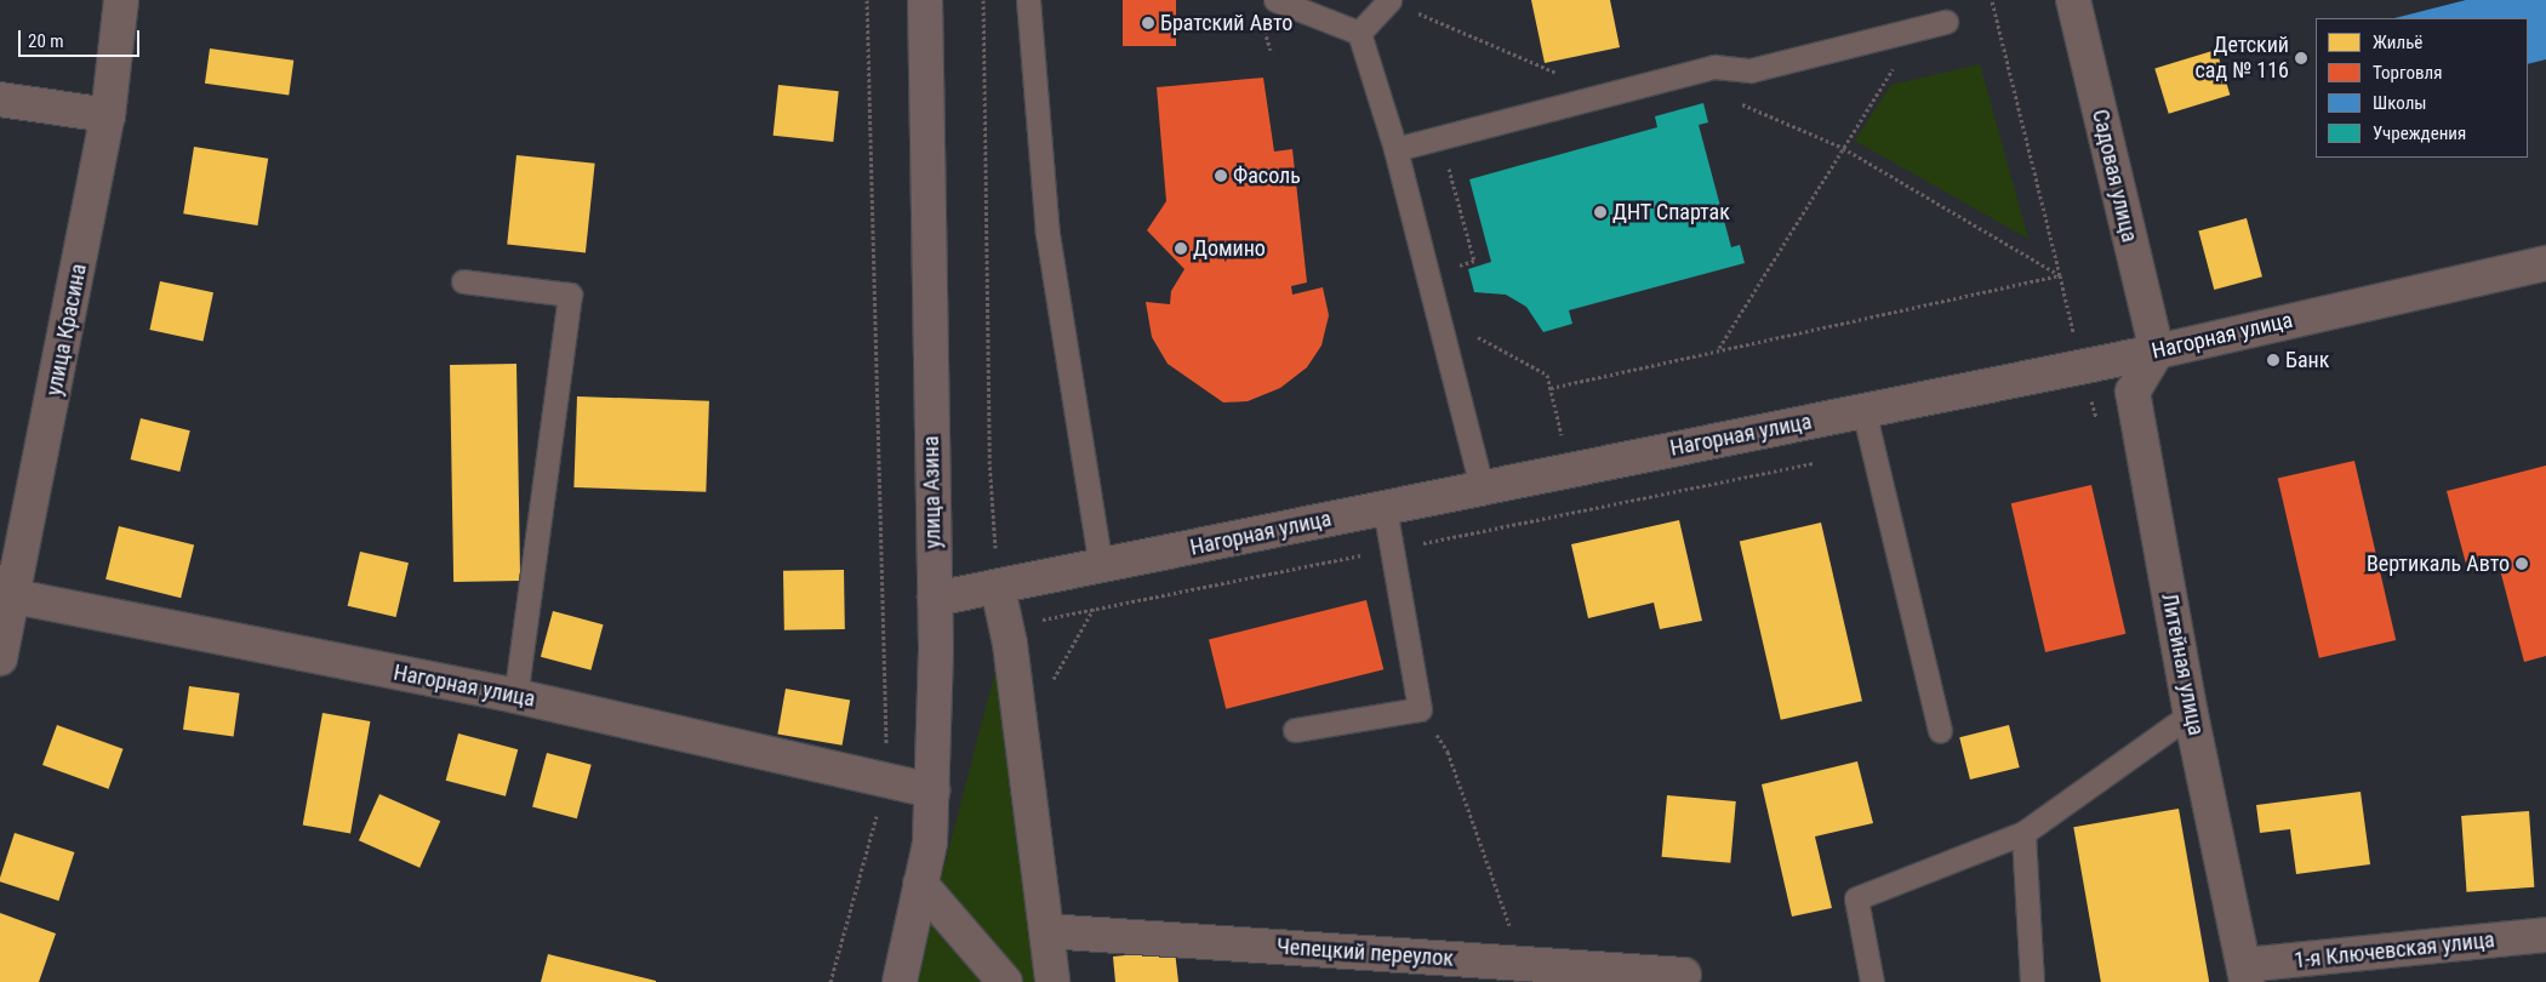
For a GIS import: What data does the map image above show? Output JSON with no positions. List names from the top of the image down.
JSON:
{
  "streets": {
    "main road": ["улица Азина"],
    "street": [
      "Садовая улица",
      "улица Красина",
      "Нагорная улица",
      "Литейная улица",
      "1-я Ключевская улица",
      "Чепецкий переулок"
    ]
  },
  "crossings": [
    ["Садовая улица", "Нагорная улица"],
    ["Садовая улица", "Литейная улица"],
    ["улица Красина", "Нагорная улица"],
    ["Нагорная улица", "улица Азина"],
    ["Нагорная улица", "Литейная улица"],
    ["Литейная улица", "1-я Ключевская улица"]
  ],
  "places": [
    "Братский Авто",
    "Детский сад № 116",
    "Фасоль",
    "ДНТ Спартак",
    "Домино",
    "Банк",
    "Вертикаль Авто"
  ],
  "legend": [
    "Жильё",
    "Торговля",
    "Школы",
    "Учреждения"
  ],
  "scale_bar": "20 m"
}
